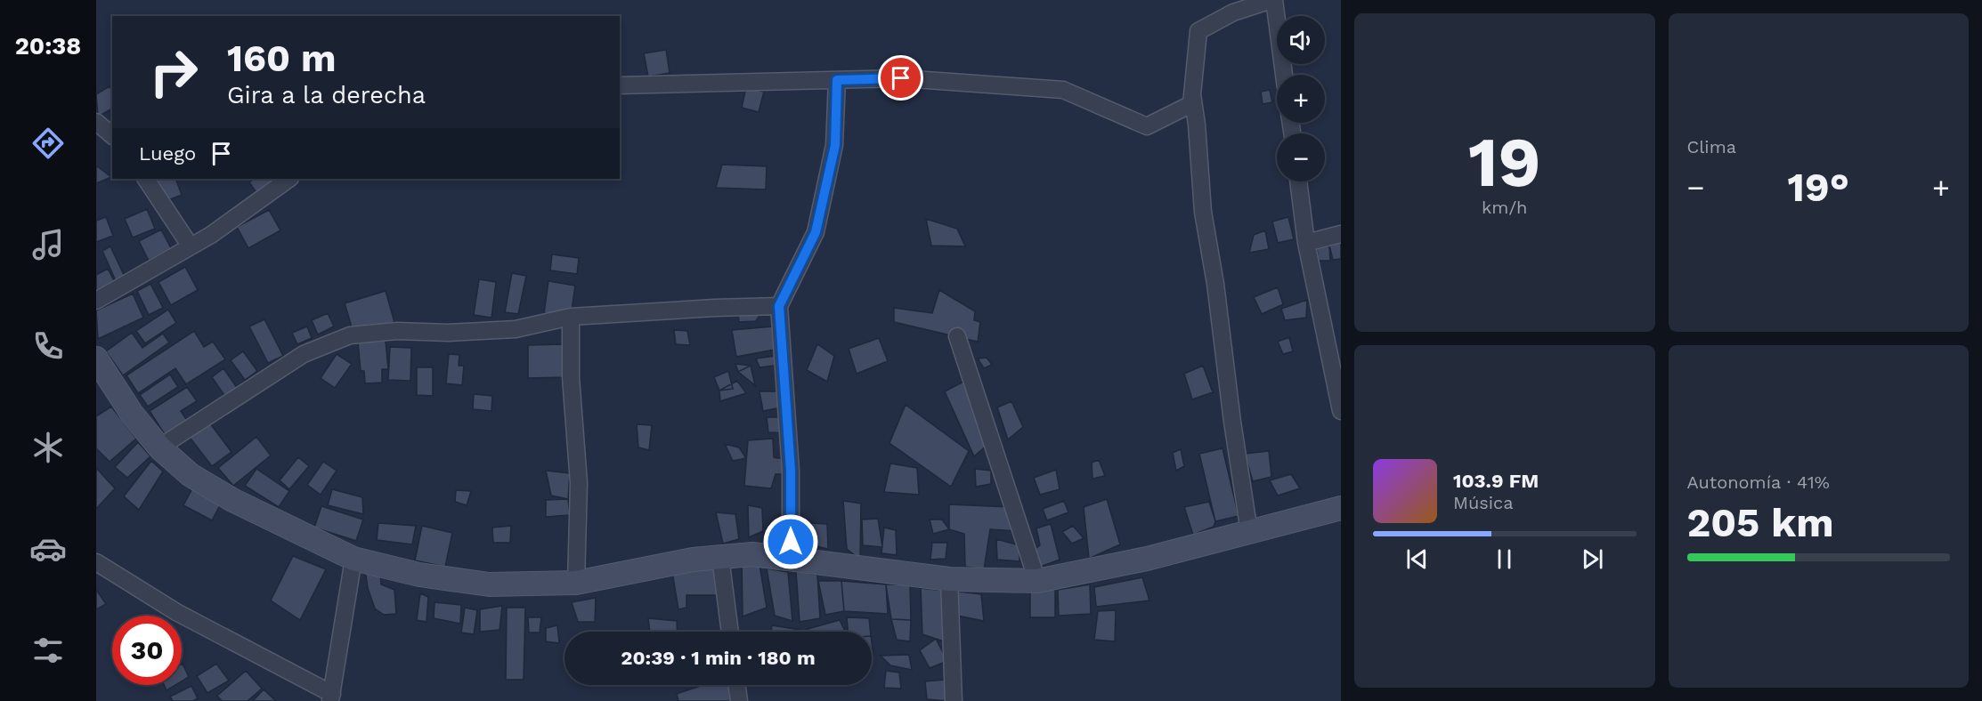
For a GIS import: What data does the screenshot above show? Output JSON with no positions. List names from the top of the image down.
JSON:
{
  "page": {
    "tabs": "20:38",
    "tile": [
      ["19", "km/h"],
      "Clima",
      ["Autonomía · 41%", "205 km"]
    ],
    "map_buttons": ["+", "−"],
    "turn": ["160 m", "Gira a la derecha"],
    "then": "Luego",
    "heat": ["−", "19°", "+"],
    "song": ["103.9 FM", "Música"],
    "limit": "30",
    "trip": "20:39 · 1 min · 180 m"
  }
}
